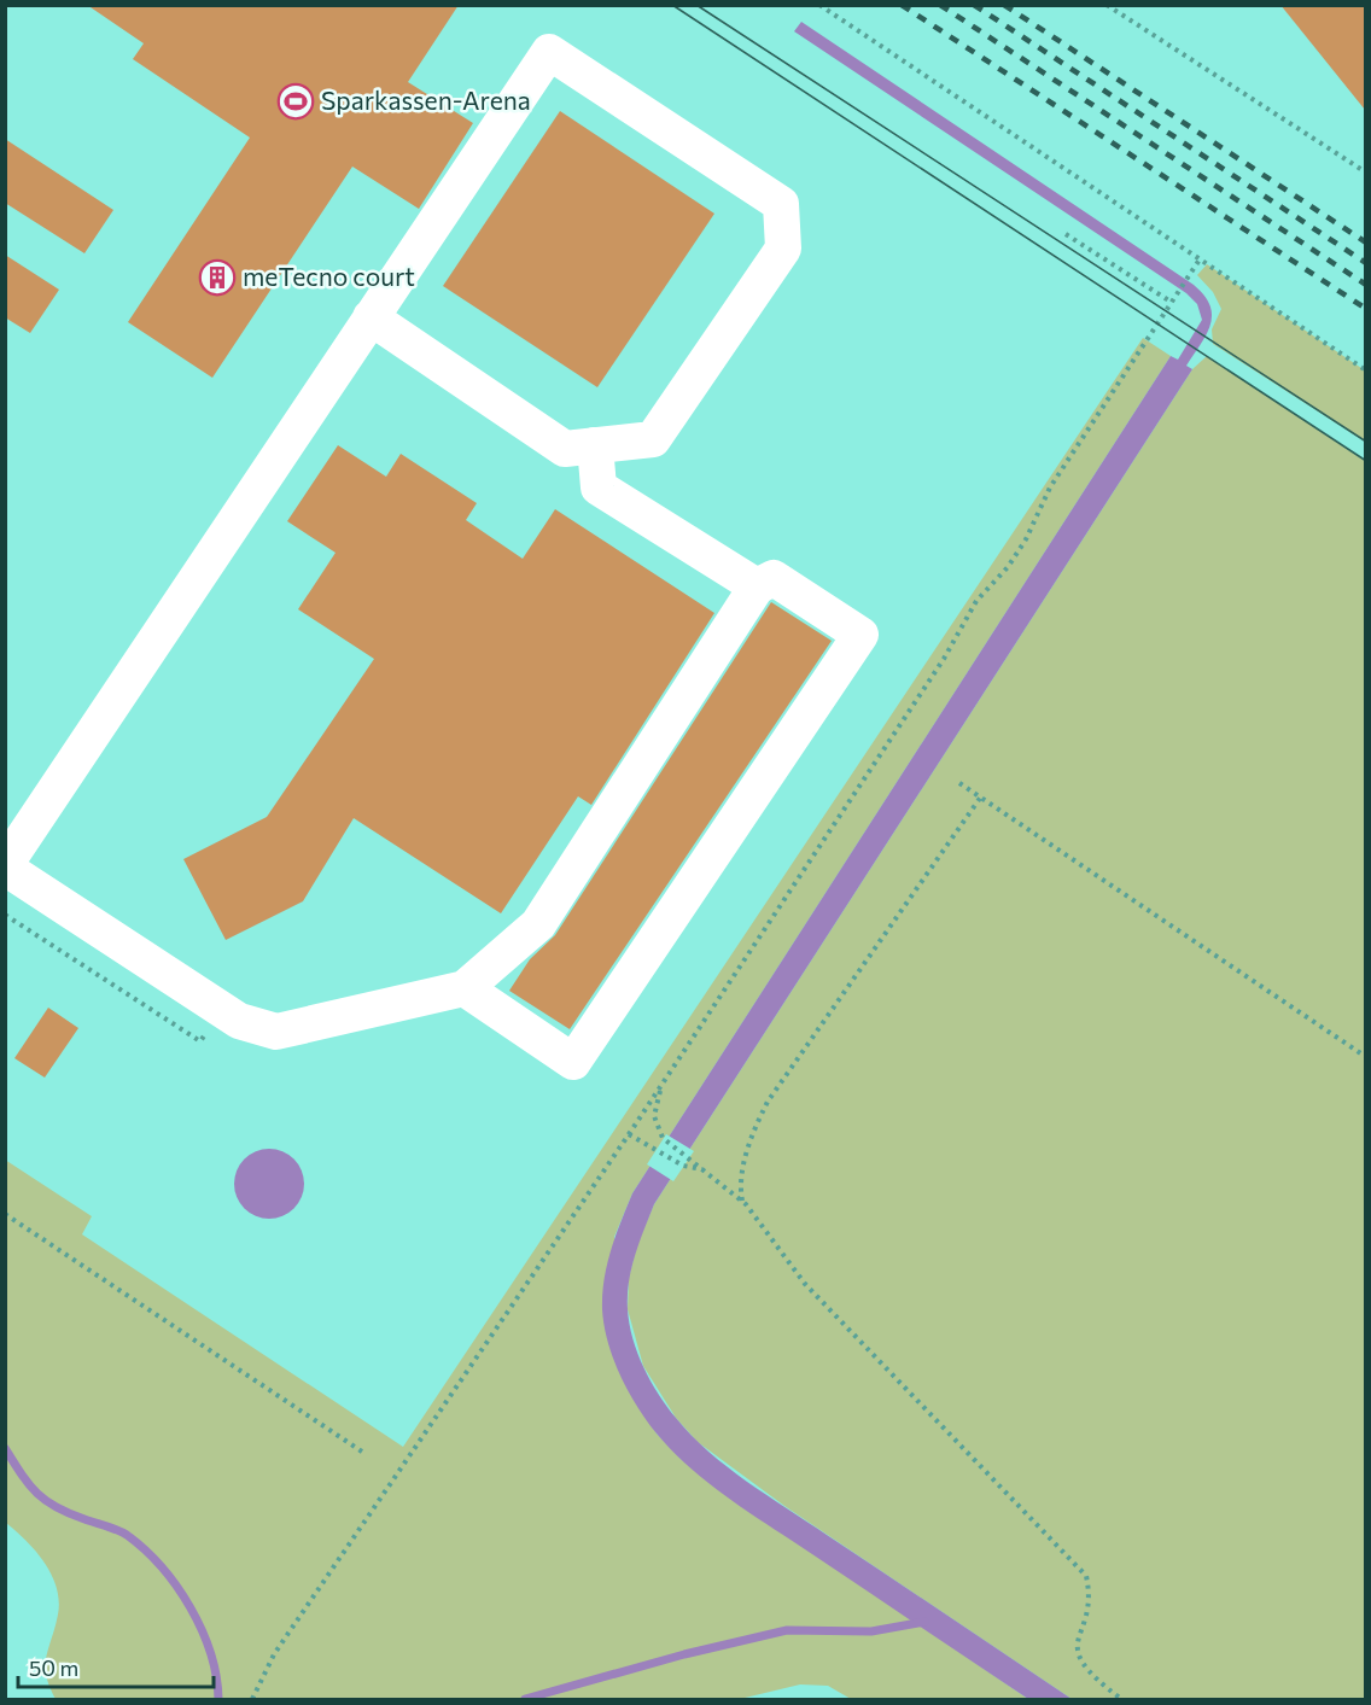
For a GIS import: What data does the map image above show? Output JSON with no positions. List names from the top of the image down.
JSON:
{
  "places": {
    "sports": ["Sparkassen-Arena"],
    "building": ["meTecno court"]
  },
  "scale_bar": "50 m"
}
